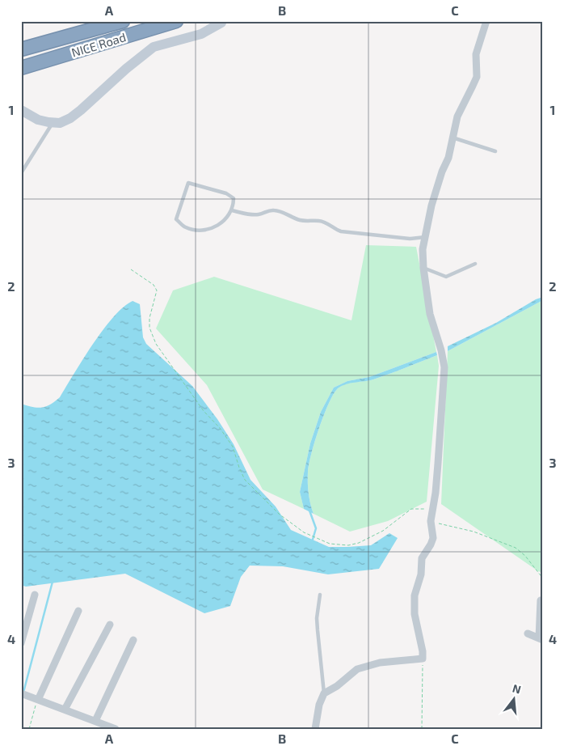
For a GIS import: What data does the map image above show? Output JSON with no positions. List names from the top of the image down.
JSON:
{
  "streets": {
    "highway": ["NICE Road"]
  },
  "north": "top",
  "grid": {
    "columns": ["A", "B", "C"],
    "rows": [
      "1",
      "2",
      "3",
      "4"
    ]
  }
}
